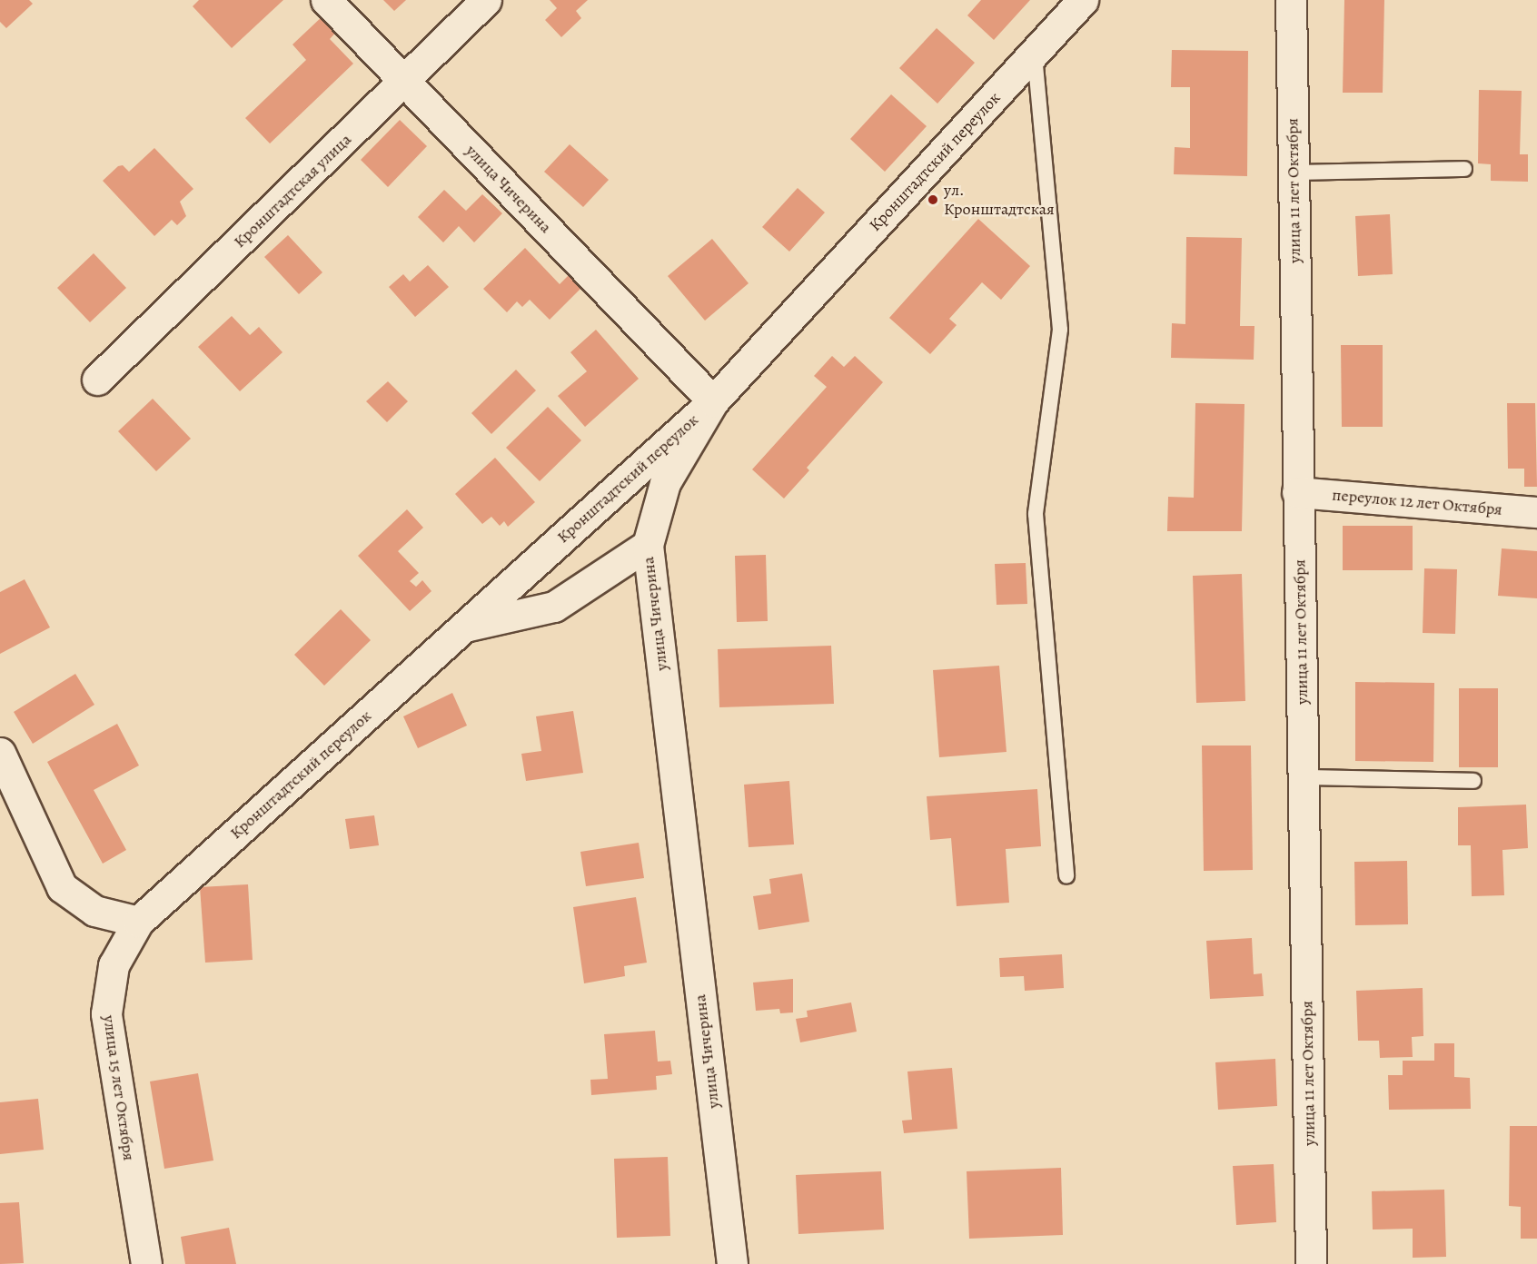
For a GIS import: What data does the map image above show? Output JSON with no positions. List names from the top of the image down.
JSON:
{
  "streets": {
    "street": [
      "Кронштадтский переулок",
      "улица Чичерина",
      "Кронштадтская улица",
      "улица 11 лет Октября",
      "переулок 12 лет Октября",
      "улица 15 лет Октября"
    ]
  },
  "crossings": [
    ["Кронштадтский переулок", "улица Чичерина"],
    ["Кронштадтский переулок", "улица 15 лет Октября"],
    ["улица Чичерина", "Кронштадтская улица"],
    ["улица 11 лет Октября", "переулок 12 лет Октября"]
  ],
  "places": ["ул. Кронштадтская"]
}
